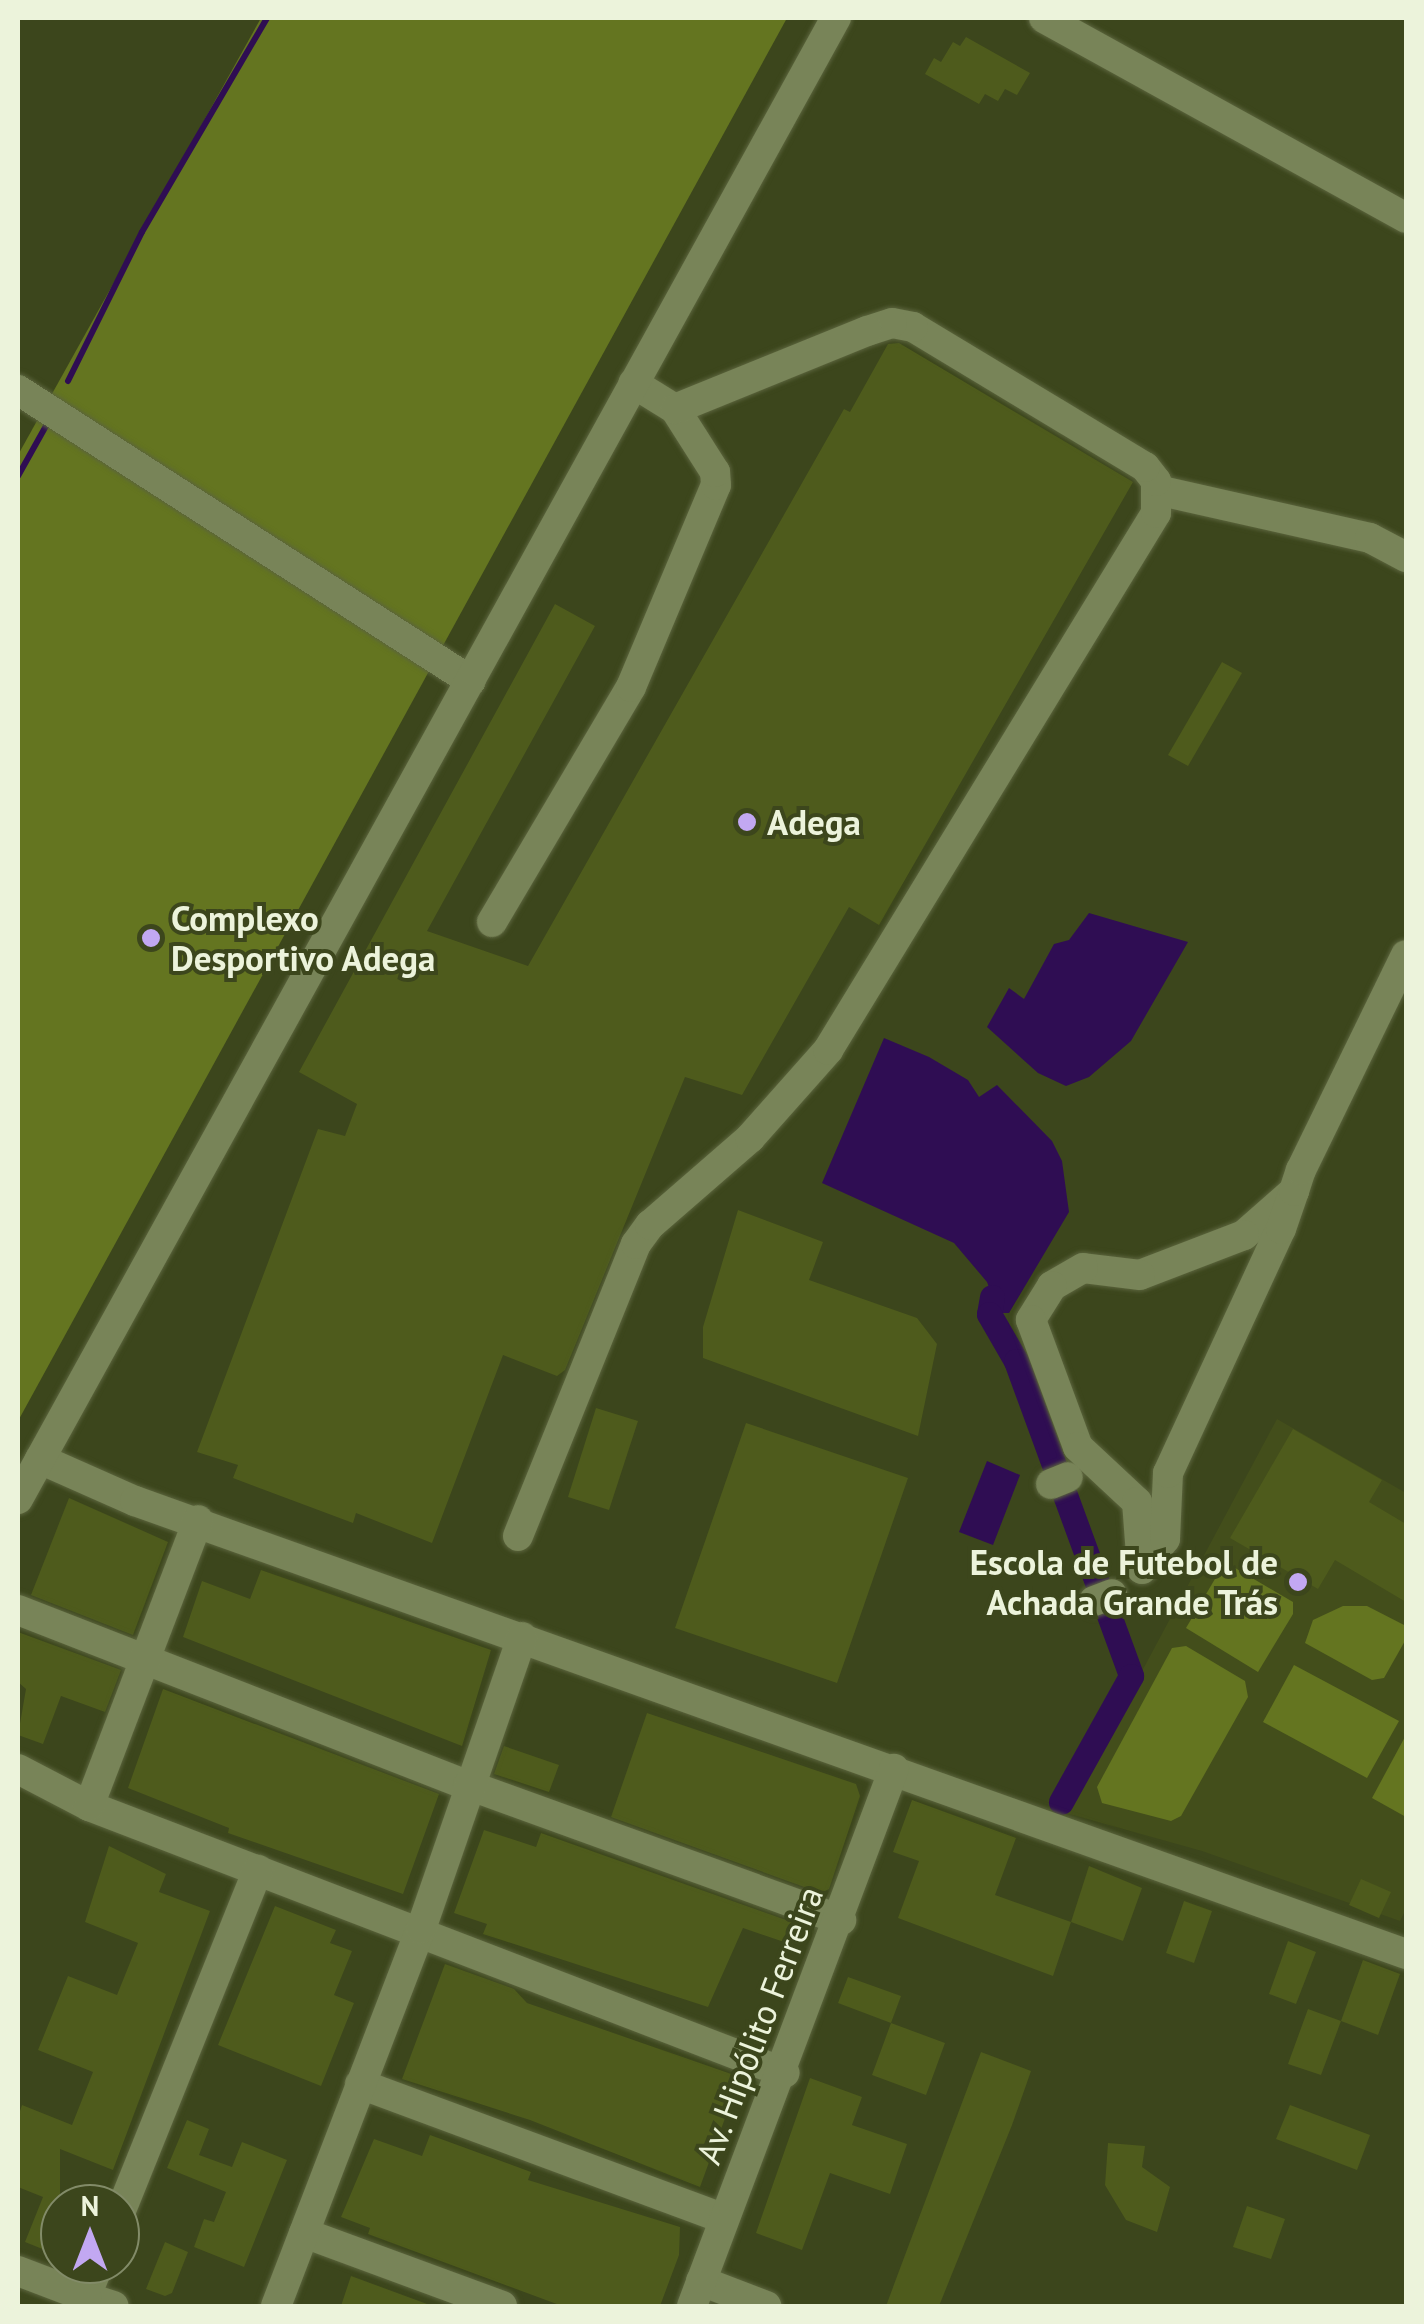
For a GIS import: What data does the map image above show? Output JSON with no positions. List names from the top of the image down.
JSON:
{
  "streets": {
    "street": ["Av. Hipólito Ferreira"]
  },
  "places": ["Adega", "Complexo Desportivo Adega", "Escola de Futebol de Achada Grande Trás"],
  "north": "top"
}
